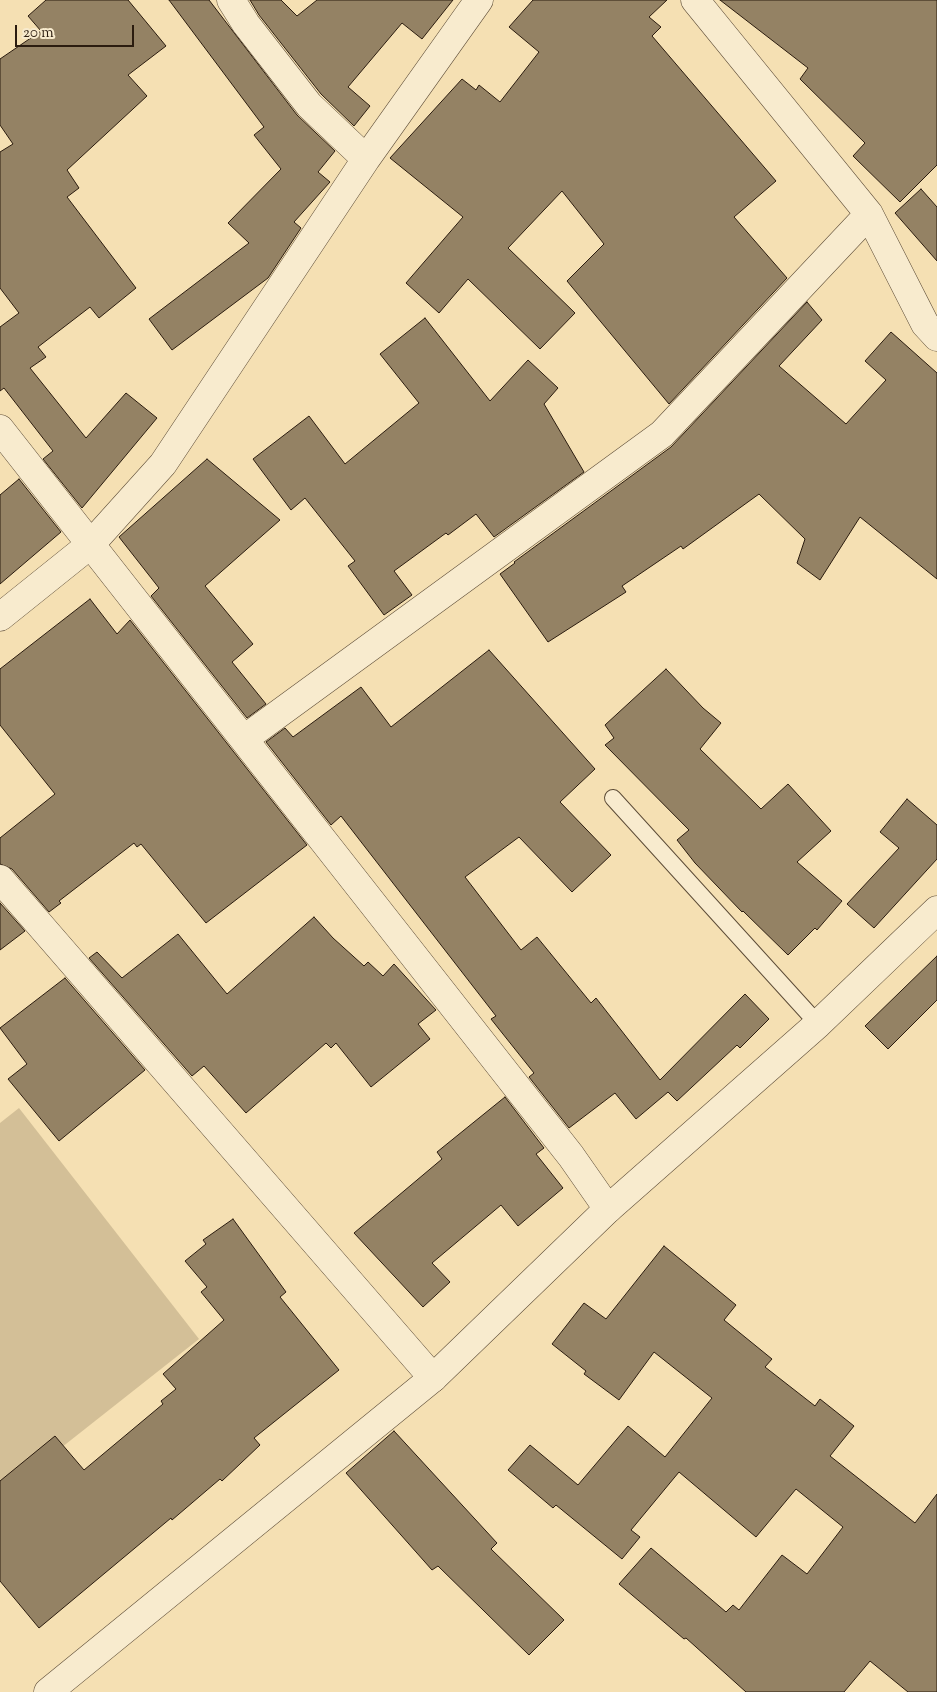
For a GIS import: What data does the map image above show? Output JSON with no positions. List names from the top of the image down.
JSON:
{
  "scale_bar": "20 m"
}
